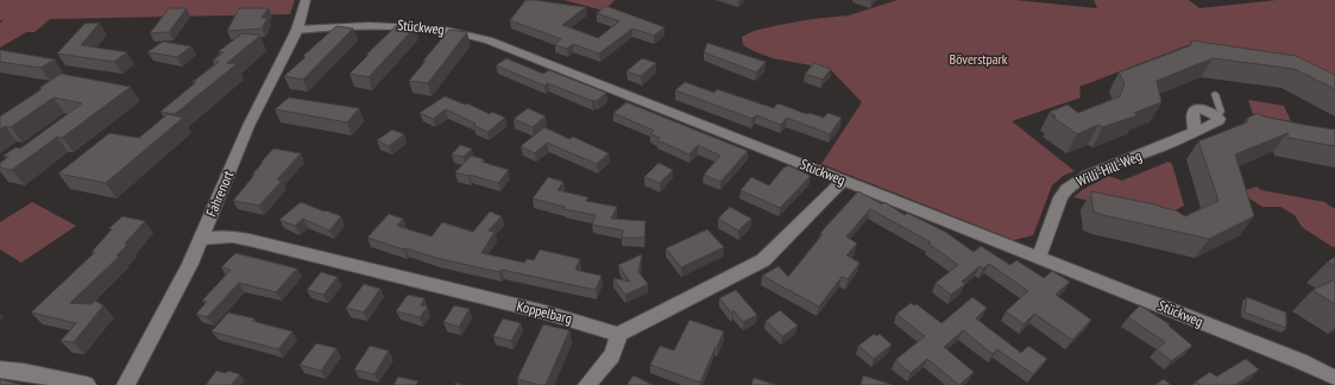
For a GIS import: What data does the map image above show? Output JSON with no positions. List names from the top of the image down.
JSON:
{
  "streets": {
    "street": [
      "Stückweg",
      "Willi-Hill-Weg",
      "Fahrenort",
      "Koppelbarg"
    ]
  },
  "crossings": [
    ["Stückweg", "Willi-Hill-Weg"],
    ["Stückweg", "Fahrenort"],
    ["Fahrenort", "Koppelbarg"]
  ],
  "parks": ["Böverstpark"]
}
